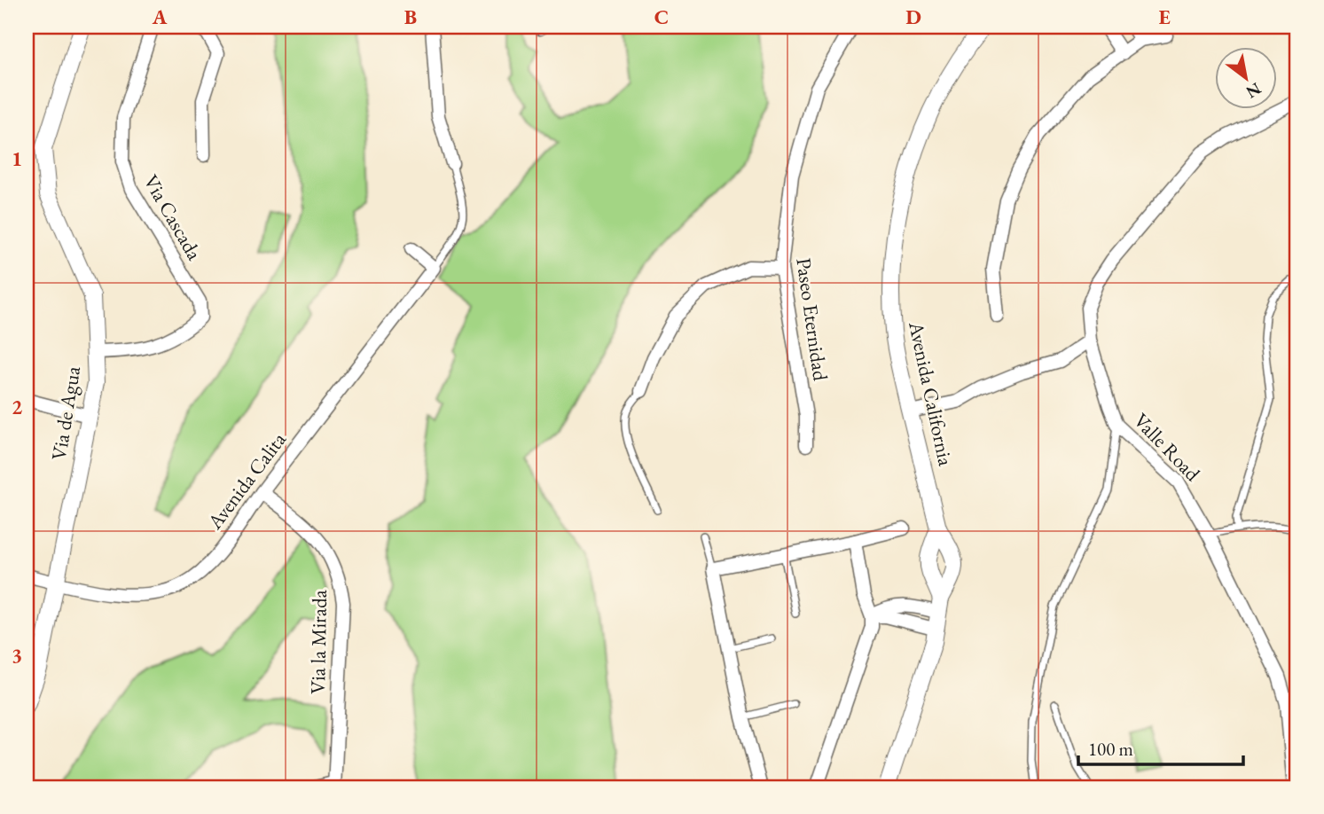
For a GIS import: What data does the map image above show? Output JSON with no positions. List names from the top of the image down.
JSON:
{
  "streets": {
    "street": [
      "Via Cascada",
      "Paseo Eternidad",
      "Avenida California",
      "Via de Agua",
      "Valle Road",
      "Avenida Calita",
      "Via la Mirada"
    ]
  },
  "crossings": [
    ["Via Cascada", "Via de Agua"],
    ["Via de Agua", "Avenida Calita"],
    ["Avenida Calita", "Via la Mirada"]
  ],
  "scale_bar": "100 m",
  "north": "bottom right",
  "grid": {
    "columns": [
      "A",
      "B",
      "C",
      "D",
      "E"
    ],
    "rows": ["1", "2", "3"]
  }
}
